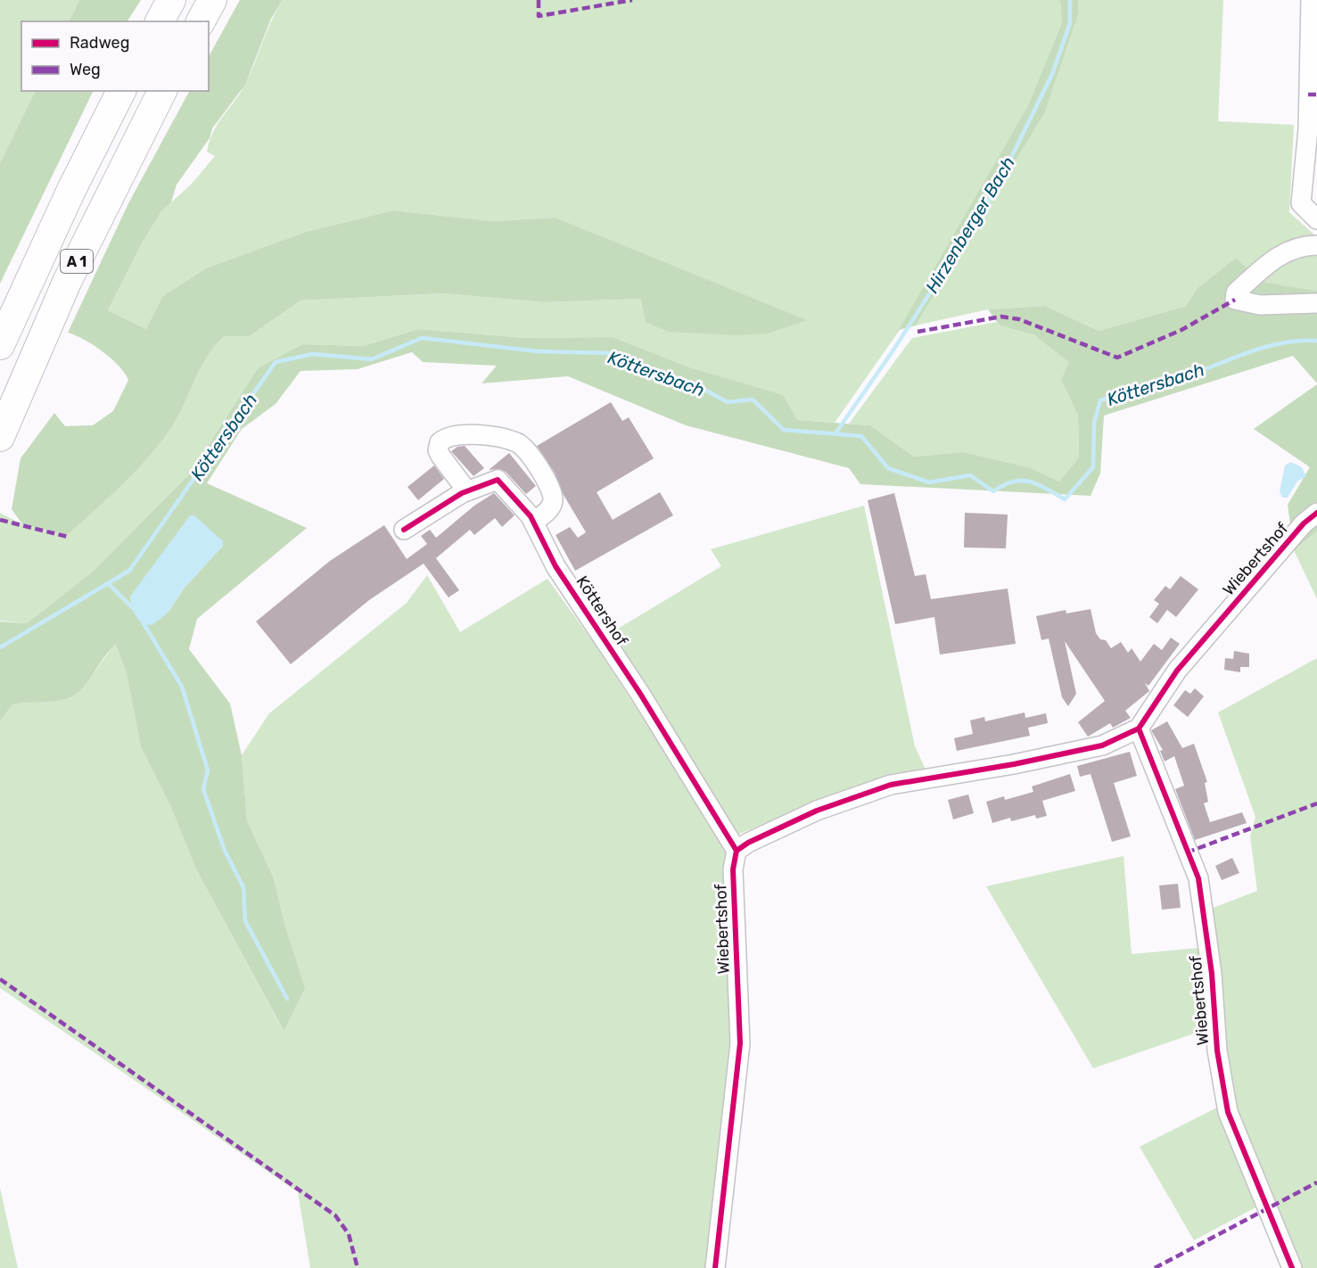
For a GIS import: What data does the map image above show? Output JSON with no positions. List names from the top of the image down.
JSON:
{
  "streets": {
    "highway": ["A 1"],
    "street": ["Wiebertshof", "Köttershof"]
  },
  "crossings": [
    ["Wiebertshof", "Köttershof"]
  ],
  "water": ["Hirzenberger Bach", "Köttersbach"],
  "legend": ["Radweg", "Weg"]
}
